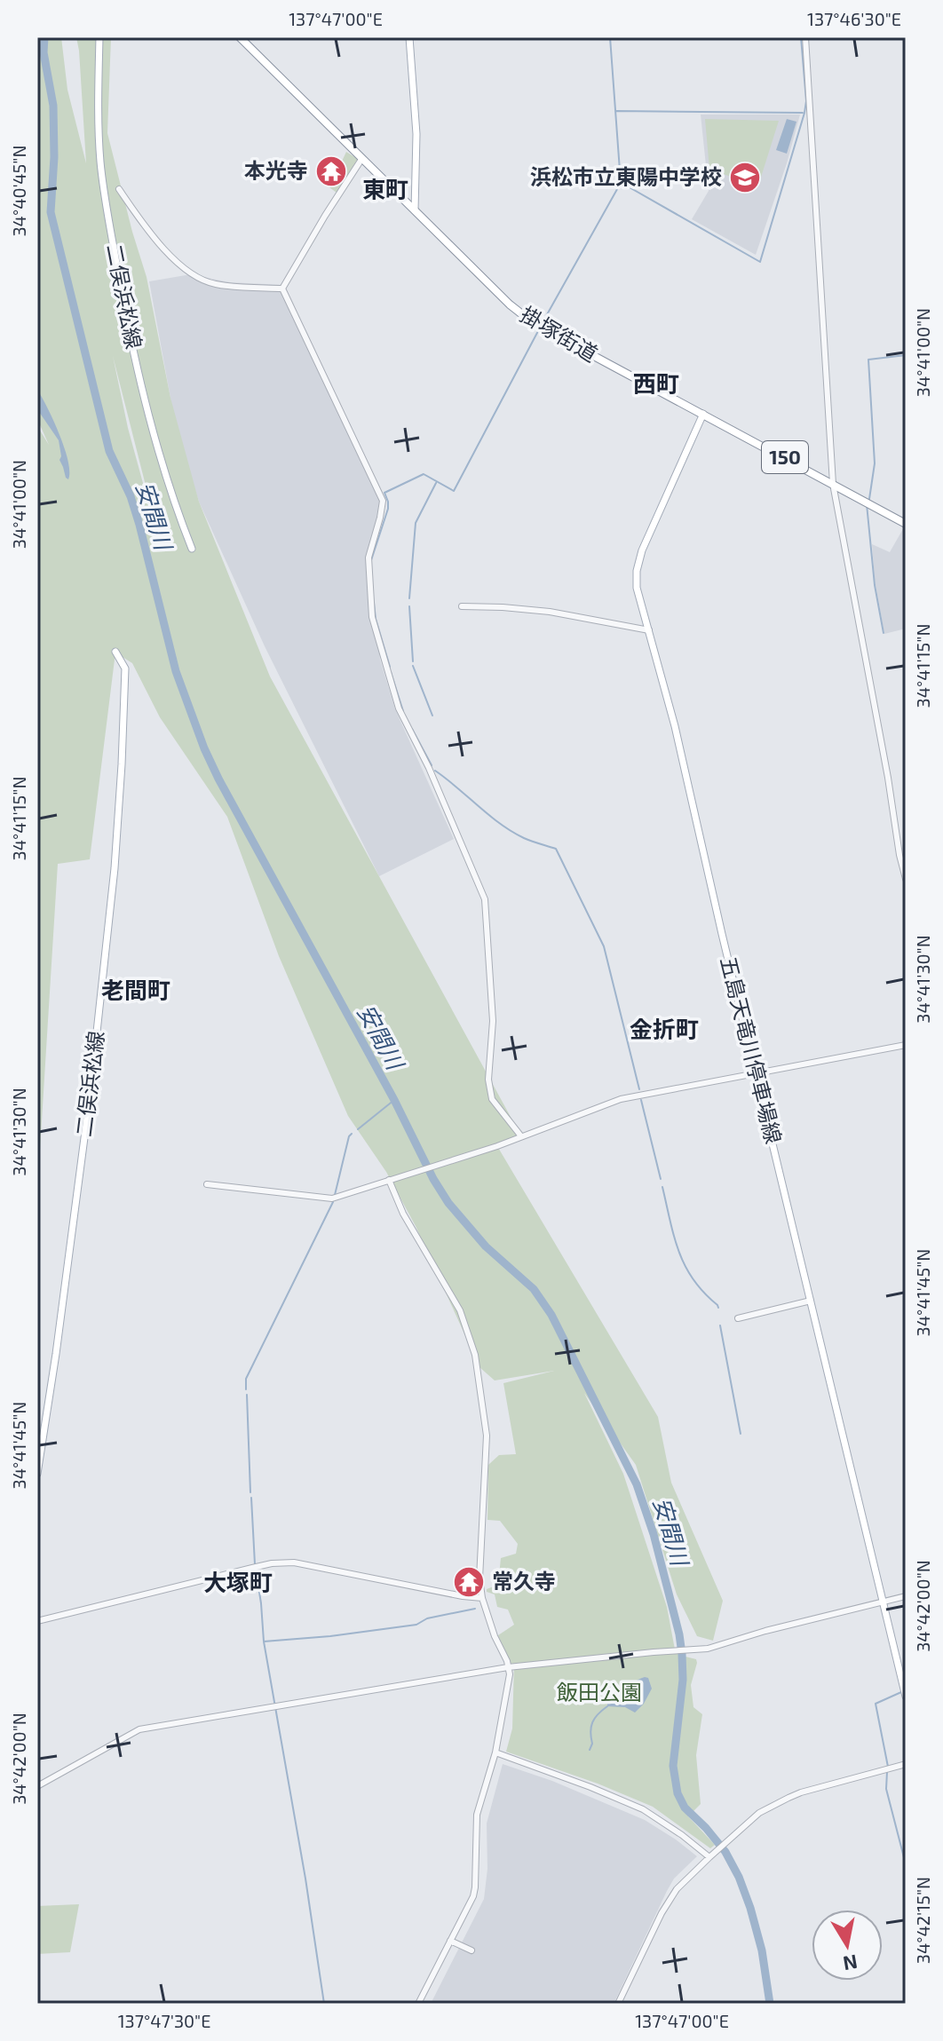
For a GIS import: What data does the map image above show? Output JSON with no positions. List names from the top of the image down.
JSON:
{
  "streets": {
    "highway": ["掛塚街道", "150"],
    "main road": ["二俣浜松線", "五島天竜川停車場線"]
  },
  "crossings": [
    ["掛塚街道", "五島天竜川停車場線"]
  ],
  "districts": [
    "東町",
    "西町",
    "老間町",
    "金折町",
    "大塚町"
  ],
  "water": ["安間川"],
  "parks": ["飯田公園"],
  "places": {
    "temple": ["本光寺", "常久寺"],
    "school or university": ["浜松市立東陽中学校"]
  },
  "north": "bottom",
  "coordinates": [
    "137°47'00\"E",
    "137°46'30\"E",
    "34°40'45\"N",
    "34°41'00\"N",
    "34°41'15\"N",
    "34°41'30\"N",
    "34°41'45\"N",
    "34°42'00\"N",
    "34°42'15\"N",
    "137°47'30\"E"
  ]
}
